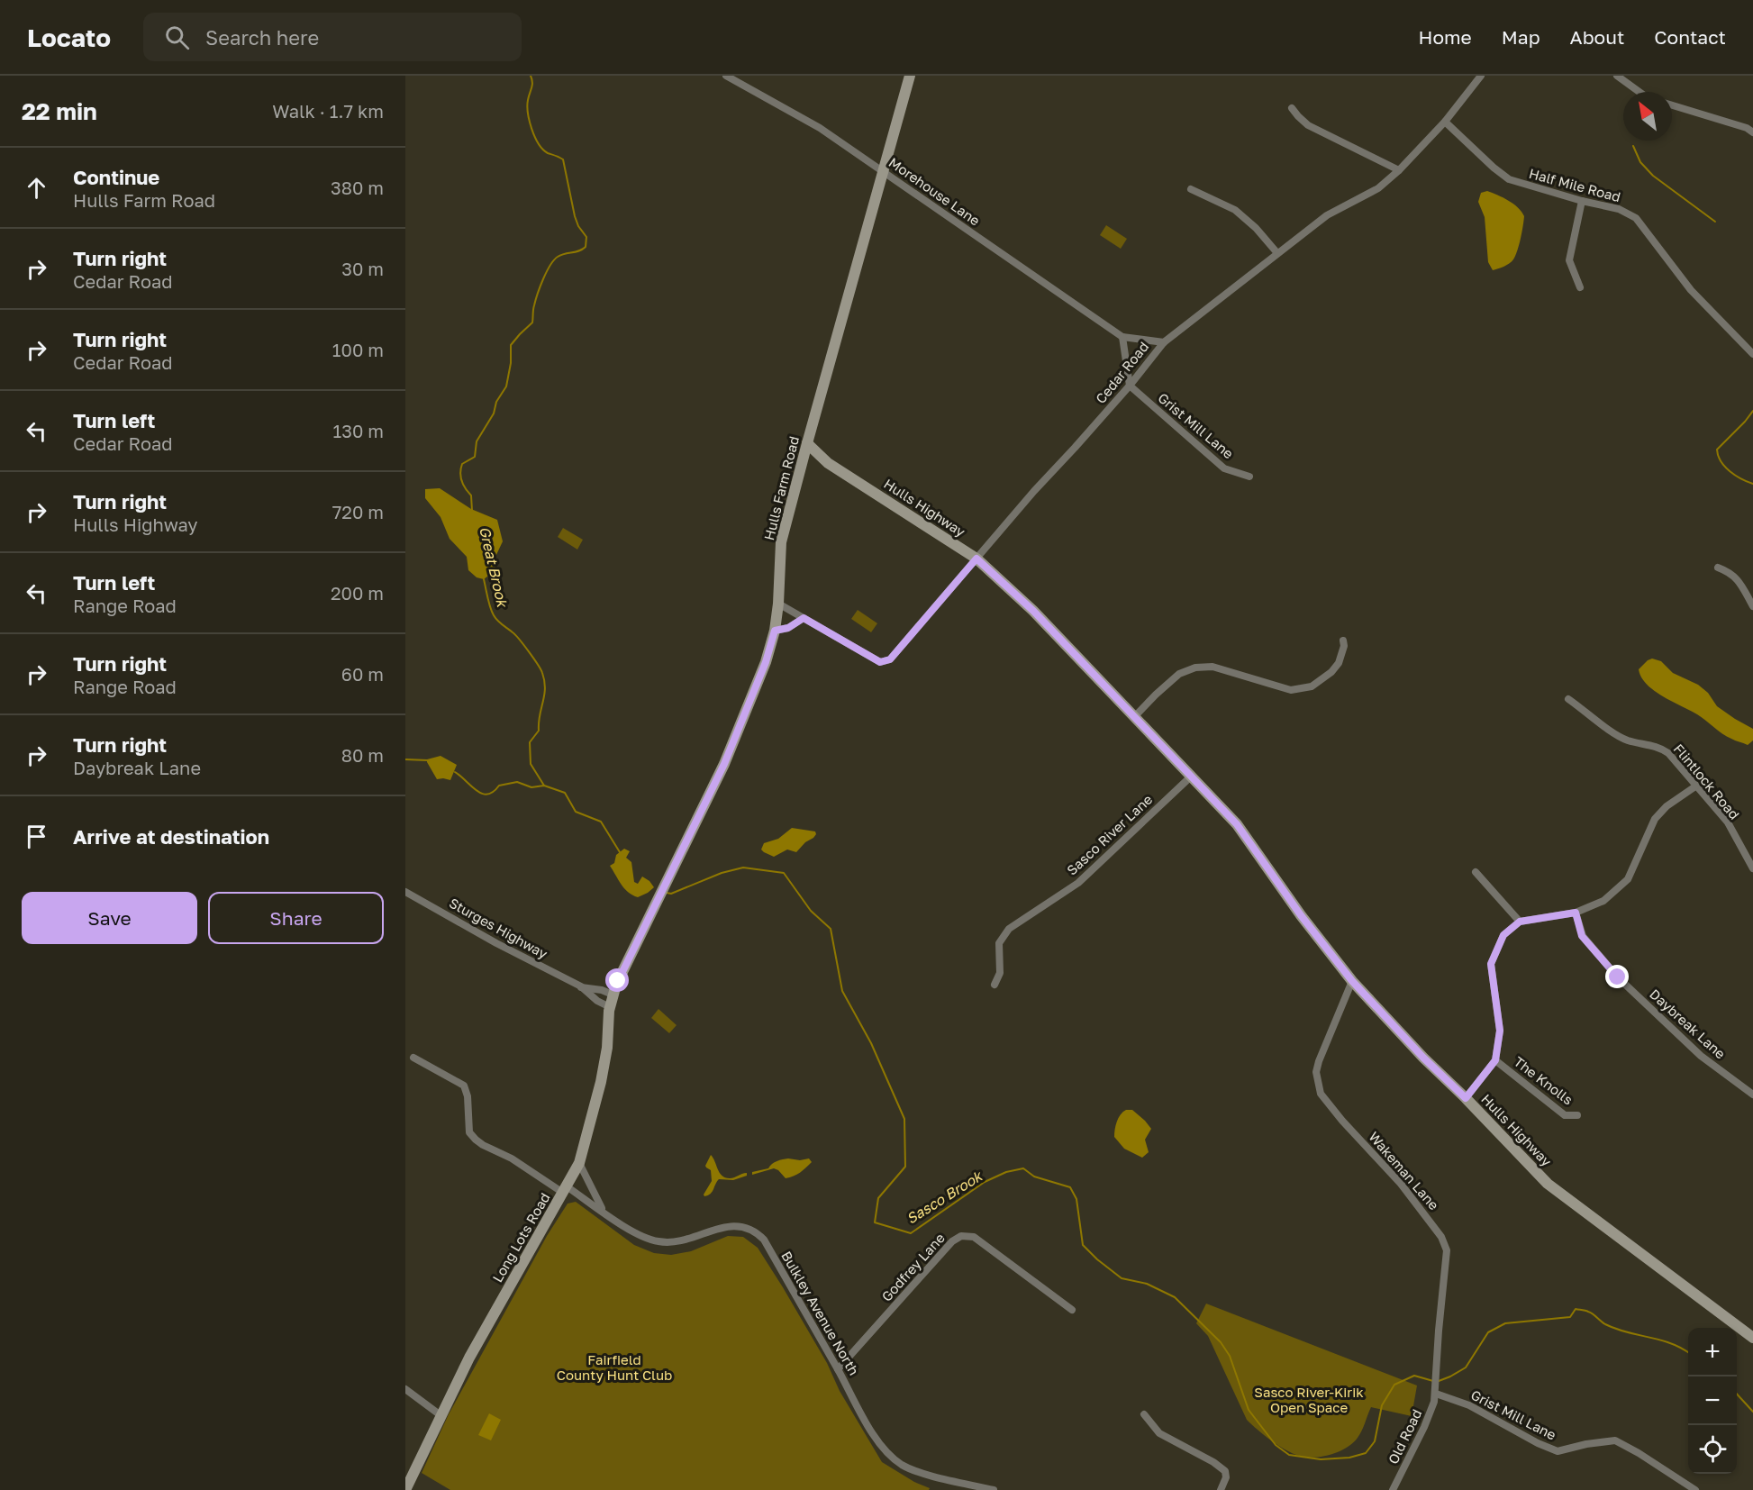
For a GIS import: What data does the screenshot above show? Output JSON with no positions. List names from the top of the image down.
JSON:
{
  "streets": {
    "main road": ["Hulls Farm Road", "Hulls Highway", "Long Lots Road"],
    "street": [
      "Half Mile Road",
      "Morehouse Lane",
      "Cedar Road",
      "Grist Mill Lane",
      "Flintlock Road",
      "Sasco River Lane",
      "Sturges Highway",
      "Daybreak Lane",
      "The Knolls",
      "Wakeman Lane",
      "Godfrey Lane",
      "Bulkley Avenue North",
      "Old Road"
    ]
  },
  "crossings": [
    ["Half Mile Road", "Cedar Road"],
    ["Morehouse Lane", "Cedar Road"],
    ["Morehouse Lane", "Hulls Farm Road"],
    ["Cedar Road", "Grist Mill Lane"],
    ["Cedar Road", "Hulls Farm Road"],
    ["Cedar Road", "Hulls Highway"],
    ["Grist Mill Lane", "Wakeman Lane"],
    ["Grist Mill Lane", "Old Road"],
    ["Hulls Farm Road", "Hulls Highway"],
    ["Hulls Farm Road", "Sturges Highway"],
    ["Hulls Farm Road", "Long Lots Road"],
    ["Hulls Highway", "Sasco River Lane"],
    ["Hulls Highway", "Wakeman Lane"],
    ["Sturges Highway", "Long Lots Road"],
    ["Wakeman Lane", "Old Road"],
    ["Long Lots Road", "Bulkley Avenue North"],
    ["Godfrey Lane", "Bulkley Avenue North"]
  ],
  "water": ["Great Brook", "Sasco Brook"],
  "parks": ["Fairfield County Hunt Club", "Sasco River-Kirik Open Space"],
  "north": "top left",
  "page": {
    "header": "Locato",
    "search": "Search here",
    "nav": [
      "Home",
      "Map",
      "About",
      "Contact"
    ],
    "heading": ["22 min", "Walk · 1.7 km"],
    "list": [
      ["Continue", "Hulls Farm Road", "380 m"],
      ["Turn right", "Cedar Road", "30 m"],
      ["Turn right", "Cedar Road", "100 m"],
      ["Turn left", "Cedar Road", "130 m"],
      ["Turn right", "Hulls Highway", "720 m"],
      ["Turn left", "Range Road", "200 m"],
      ["Turn right", "Range Road", "60 m"],
      ["Turn right", "Daybreak Lane", "80 m"],
      "Arrive at destination"
    ],
    "buttons": ["Save", "Share"],
    "map_buttons": ["+", "−"]
  }
}
